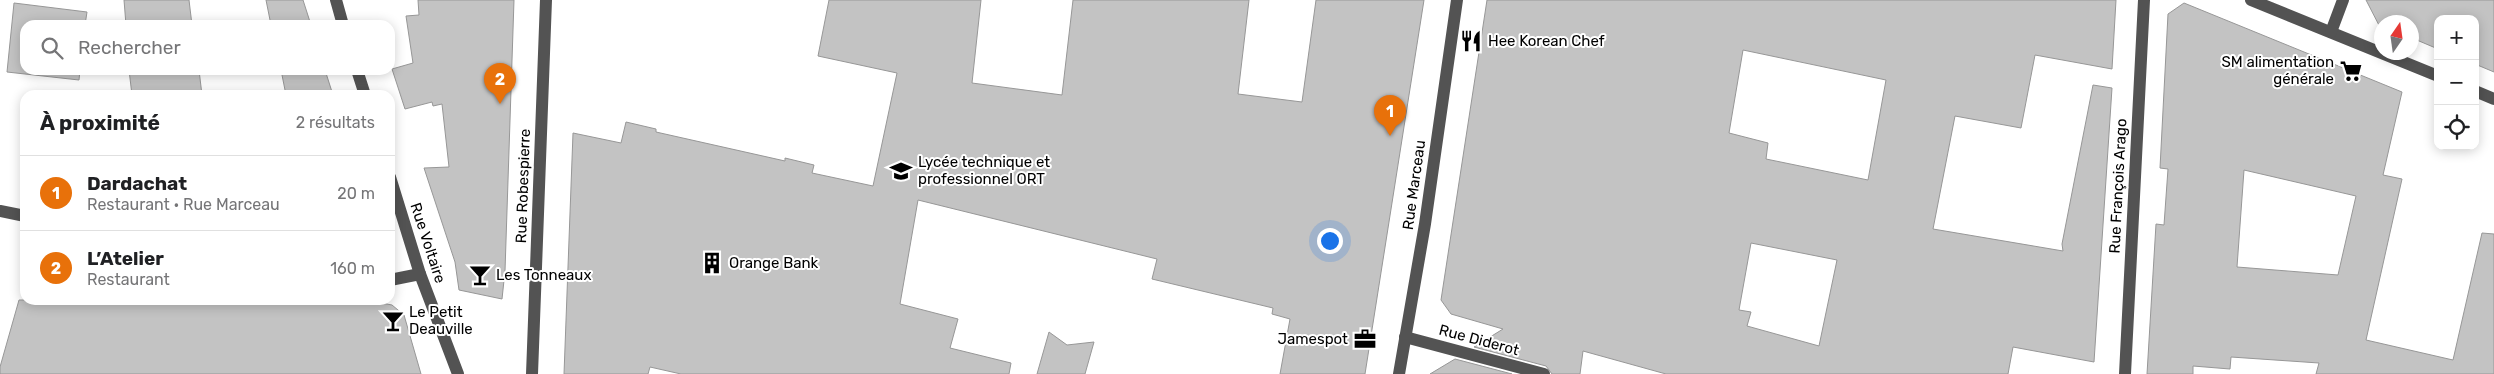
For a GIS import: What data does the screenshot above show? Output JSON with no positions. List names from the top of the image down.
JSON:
{
  "streets": {
    "street": [
      "Rue Marceau",
      "Rue Robespierre",
      "Rue François Arago",
      "Rue Voltaire",
      "Rue Diderot"
    ]
  },
  "crossings": [
    ["Rue Marceau", "Rue Diderot"]
  ],
  "places": {
    "restaurant": ["Hee Korean Chef"],
    "supermarket": ["SM alimentation générale"],
    "school or university": ["Lycée technique et professionnel ORT"],
    "building": ["Orange Bank"],
    "bar": ["Les Tonneaux", "Le Petit Deauville"],
    "office": ["Jamespot"]
  },
  "north": "top",
  "page": {
    "map_buttons": ["+", "−"],
    "search": "Rechercher",
    "pins": ["2", "1"],
    "heading": ["À proximité", "2 résultats"],
    "list": [
      {
        "mark": "1",
        "name": "Dardachat",
        "note": "Restaurant · Rue Marceau",
        "value": "20 m"
      },
      {
        "mark": "2",
        "name": "L’Atelier",
        "note": "Restaurant",
        "value": "160 m"
      }
    ]
  }
}
